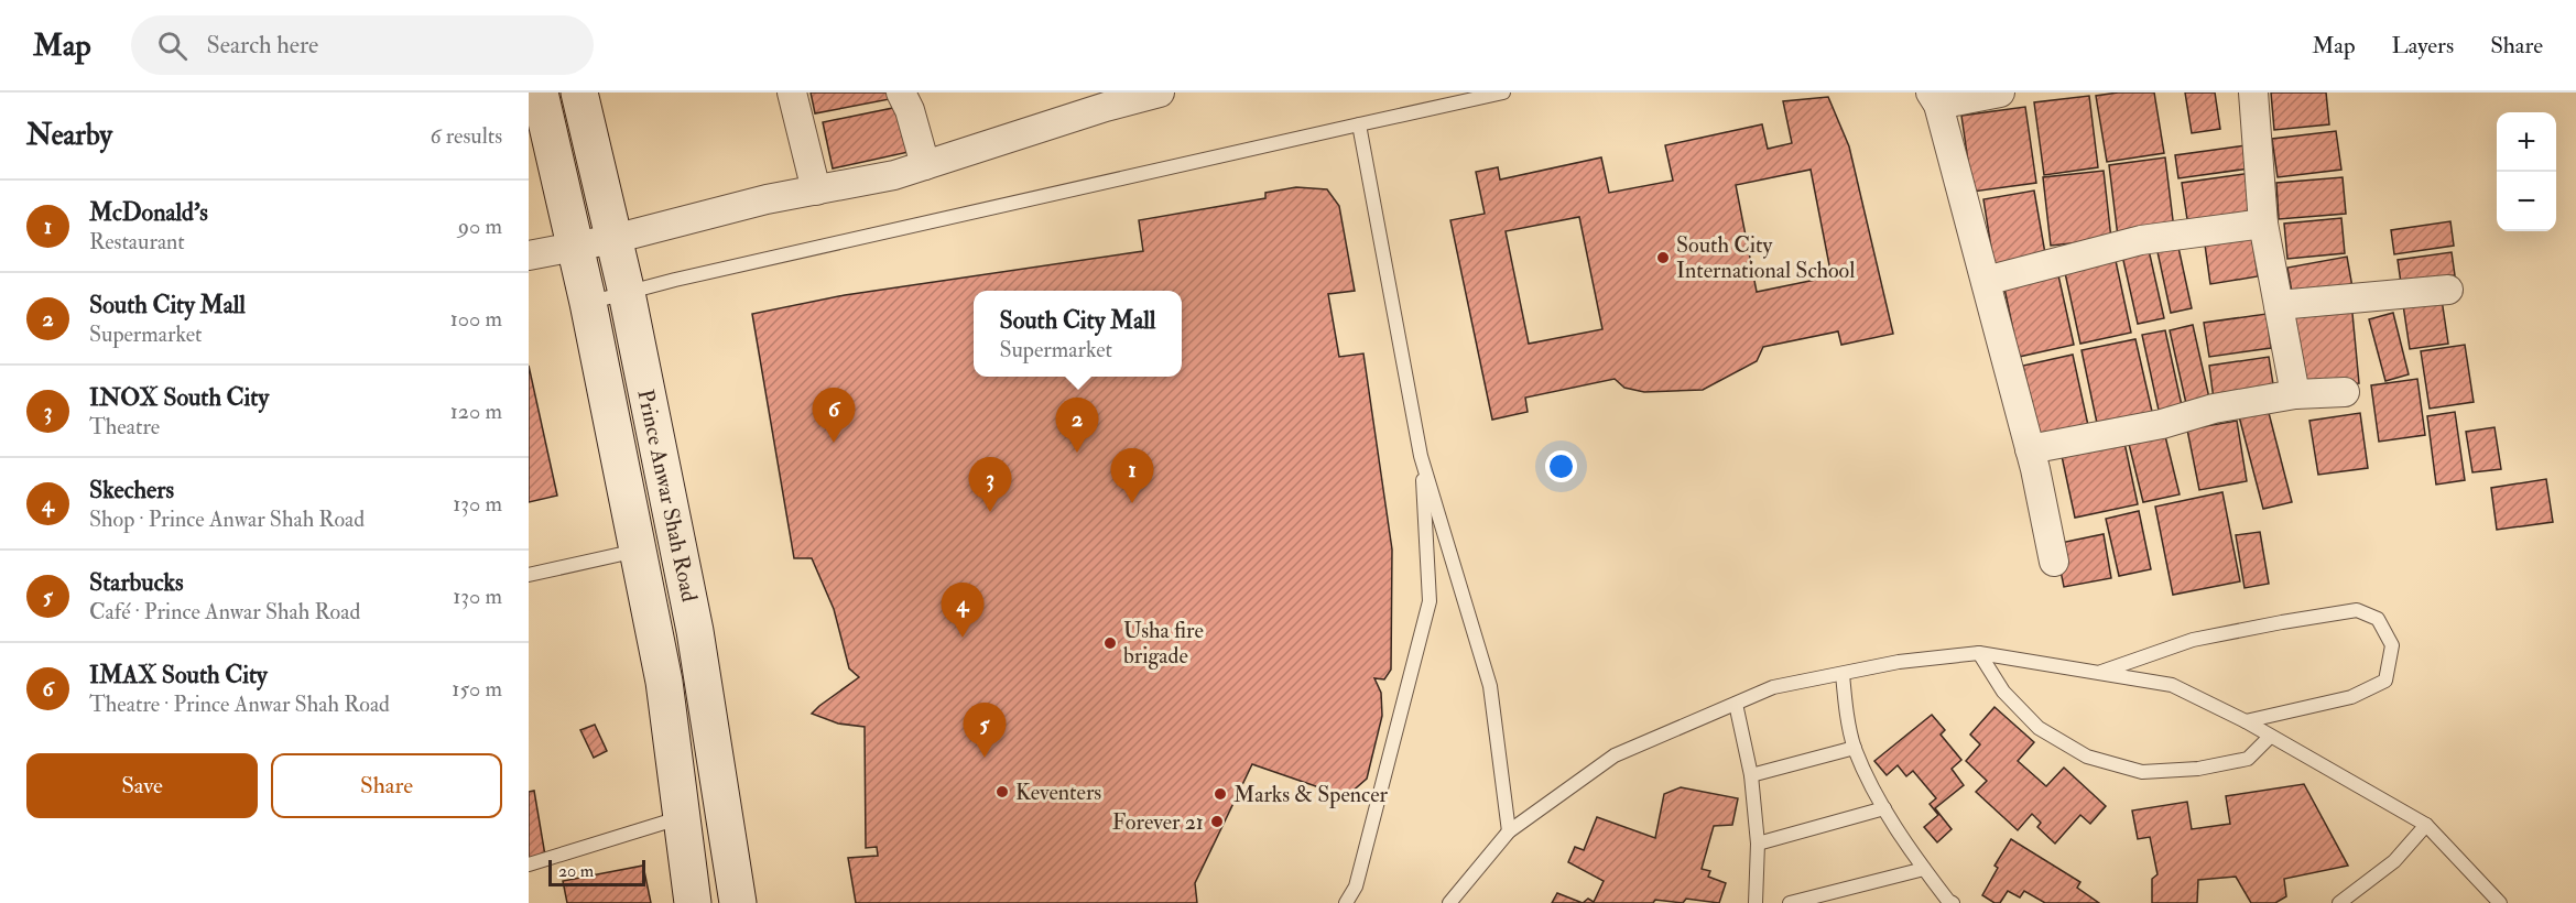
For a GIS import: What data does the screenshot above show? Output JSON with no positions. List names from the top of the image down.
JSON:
{
  "streets": {
    "main road": ["Prince Anwar Shah Road"]
  },
  "places": [
    "South City International School",
    "Usha fire brigade",
    "Keventers",
    "Marks & Spencer",
    "Forever 21"
  ],
  "scale_bar": "20 m",
  "page": {
    "header": "Map",
    "search": "Search here",
    "nav": ["Map", "Layers", "Share"],
    "heading": ["Nearby", "6 results"],
    "map_buttons": ["+", "−"],
    "list": [
      {
        "mark": "1",
        "name": "McDonald's",
        "note": "Restaurant",
        "value": "90 m"
      },
      {
        "mark": "2",
        "name": "South City Mall",
        "note": "Supermarket",
        "value": "100 m"
      },
      {
        "mark": "3",
        "name": "INOX South City",
        "note": "Theatre",
        "value": "120 m"
      },
      {
        "mark": "4",
        "name": "Skechers",
        "note": "Shop · Prince Anwar Shah Road",
        "value": "130 m"
      },
      {
        "mark": "5",
        "name": "Starbucks",
        "note": "Café · Prince Anwar Shah Road",
        "value": "130 m"
      },
      {
        "mark": "6",
        "name": "IMAX South City",
        "note": "Theatre · Prince Anwar Shah Road",
        "value": "150 m"
      }
    ],
    "popup": ["South City Mall", "Supermarket"],
    "pins": [
      "6",
      "2",
      "1",
      "3",
      "4",
      "5"
    ],
    "buttons": ["Save", "Share"],
    "scale": "20 m"
  }
}
